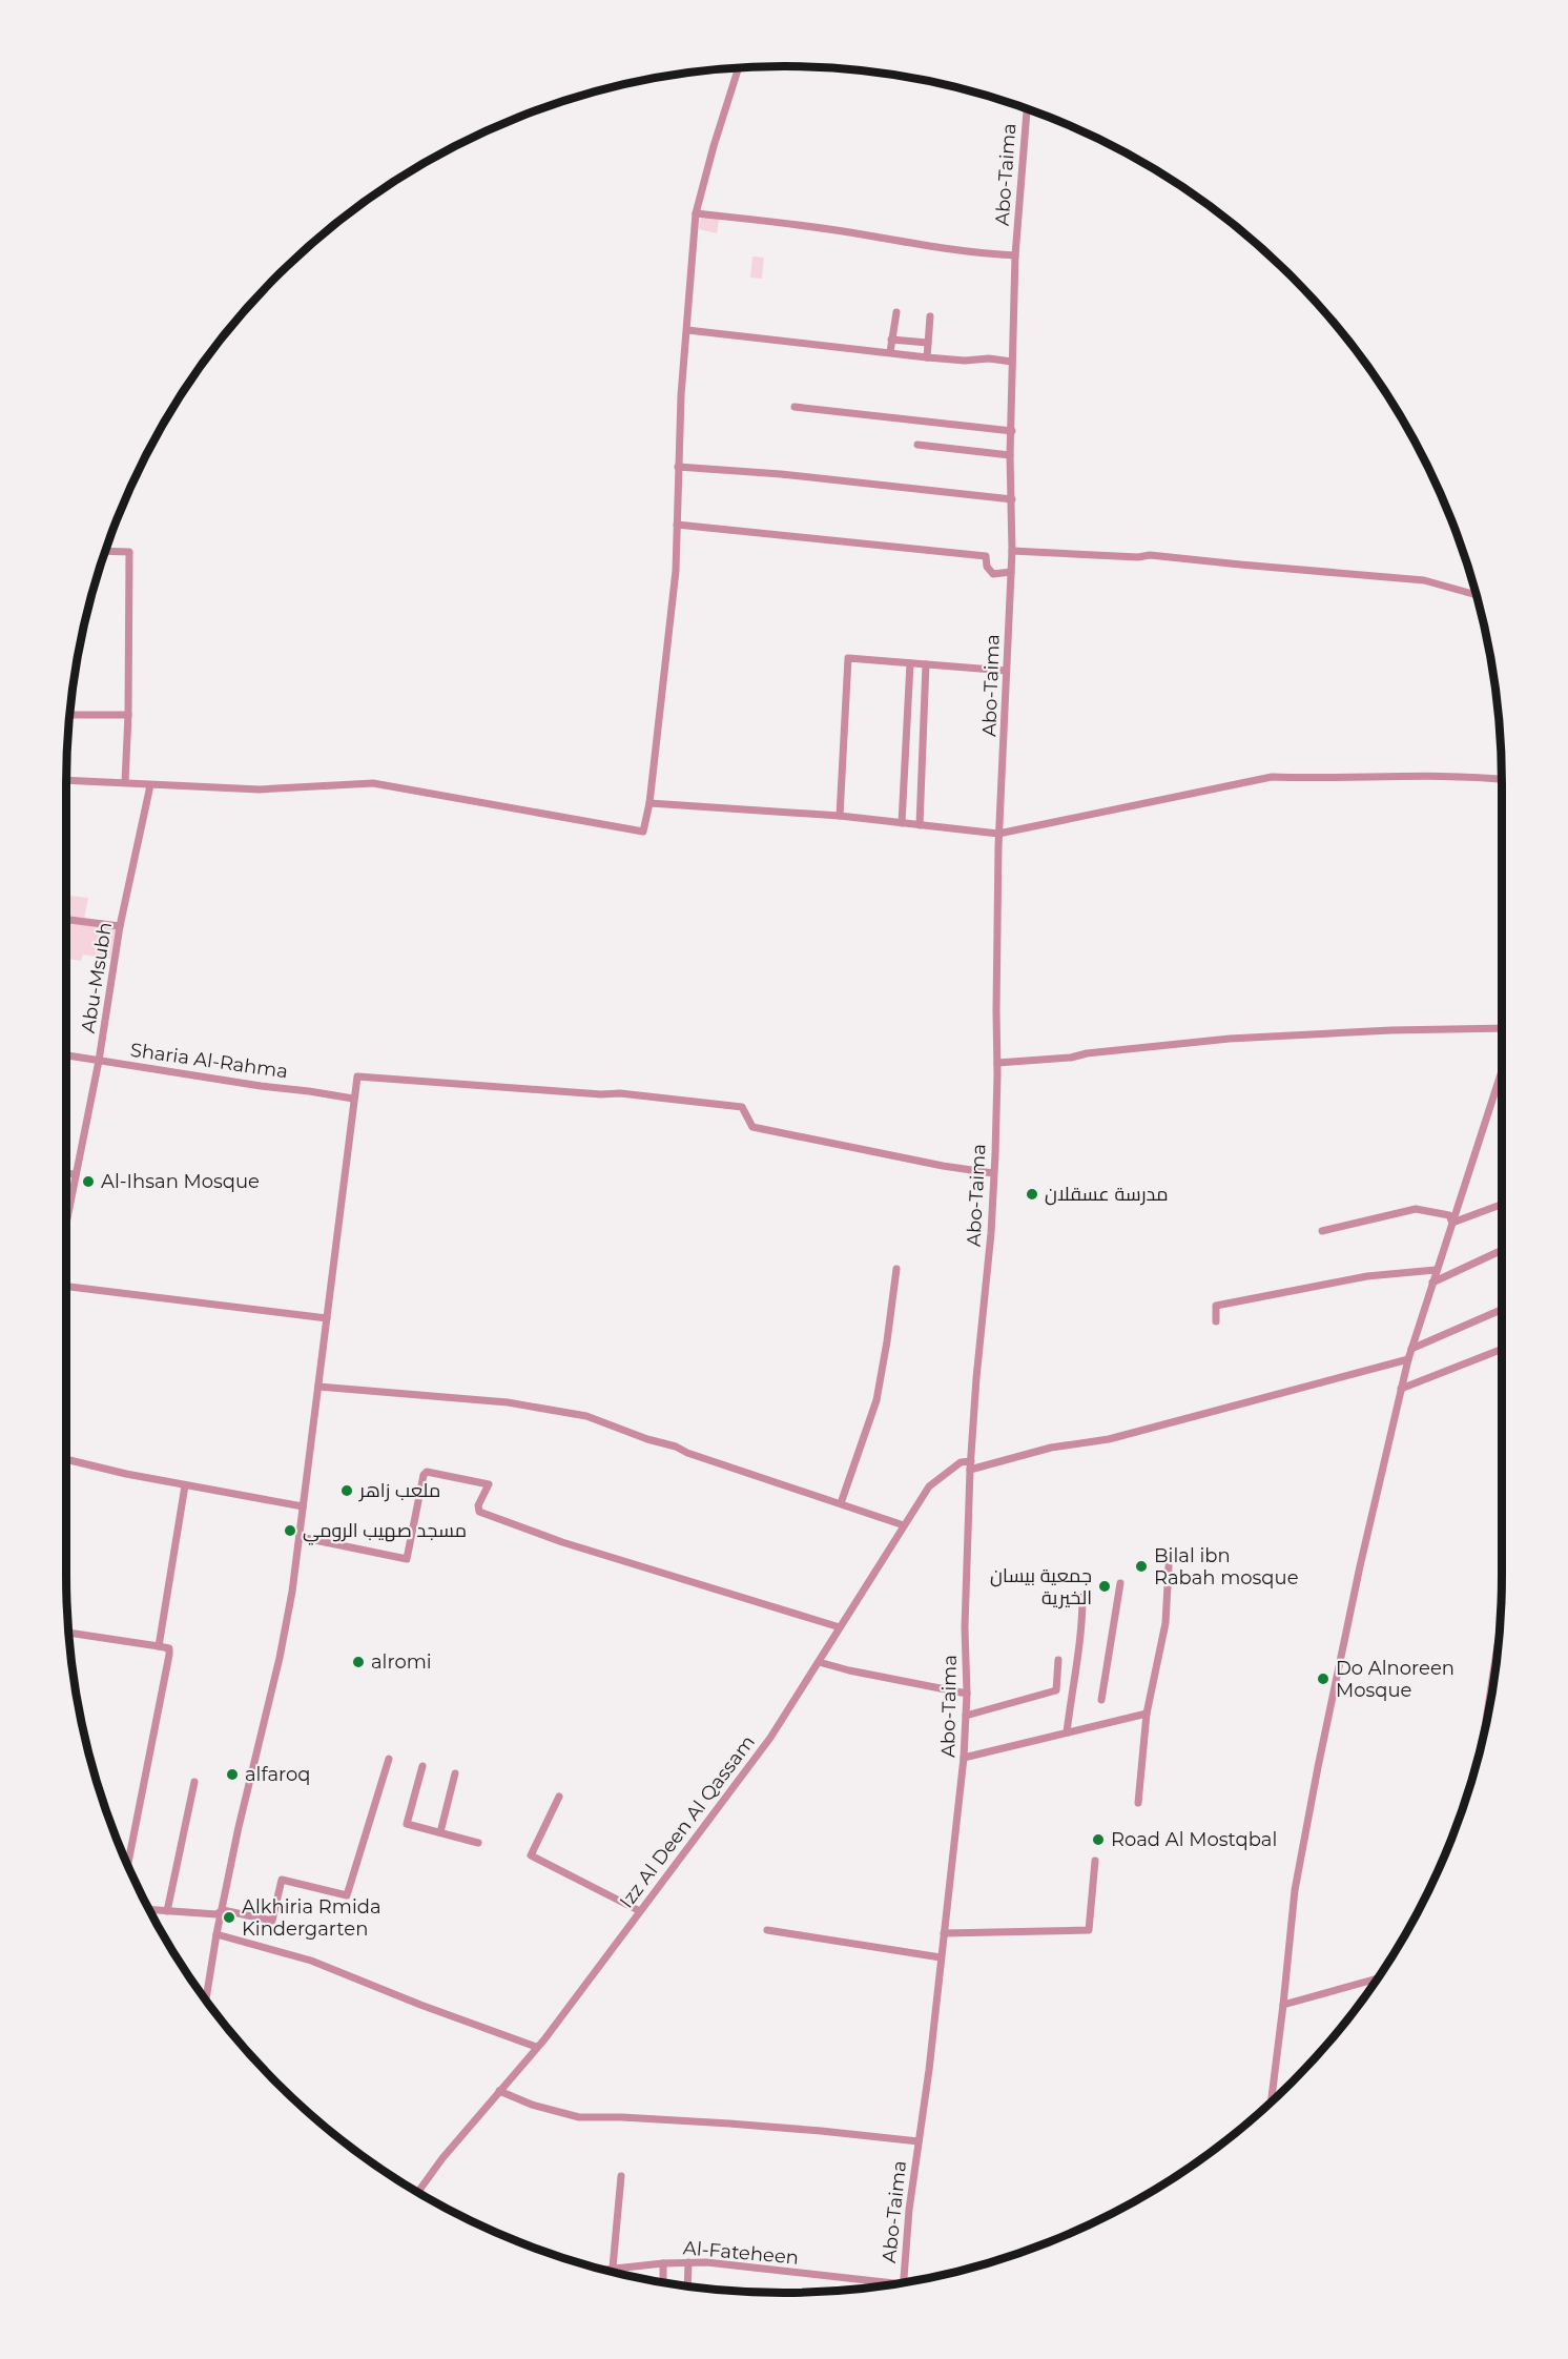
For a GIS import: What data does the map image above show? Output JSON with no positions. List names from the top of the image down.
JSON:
{
  "streets": {
    "street": [
      "Abo-Taima",
      "Abu-Msubh",
      "Sharia Al-Rahma",
      "Izz Al Deen Al Qassam",
      "Al-Fateheen"
    ]
  },
  "crossings": [
    ["Abo-Taima", "Izz Al Deen Al Qassam"],
    ["Abu-Msubh", "Sharia Al-Rahma"]
  ],
  "places": [
    "Al-Ihsan Mosque",
    "مدرسة عسقلان",
    "ملعب زاهر",
    "مسجد صهيب الرومي",
    "Bilal ibn Rabah mosque",
    "جمعية بيسان الخيرية",
    "alromi",
    "Do Alnoreen Mosque",
    "alfaroq",
    "Road Al Mostqbal",
    "Alkhiria Rmida Kindergarten"
  ]
}
